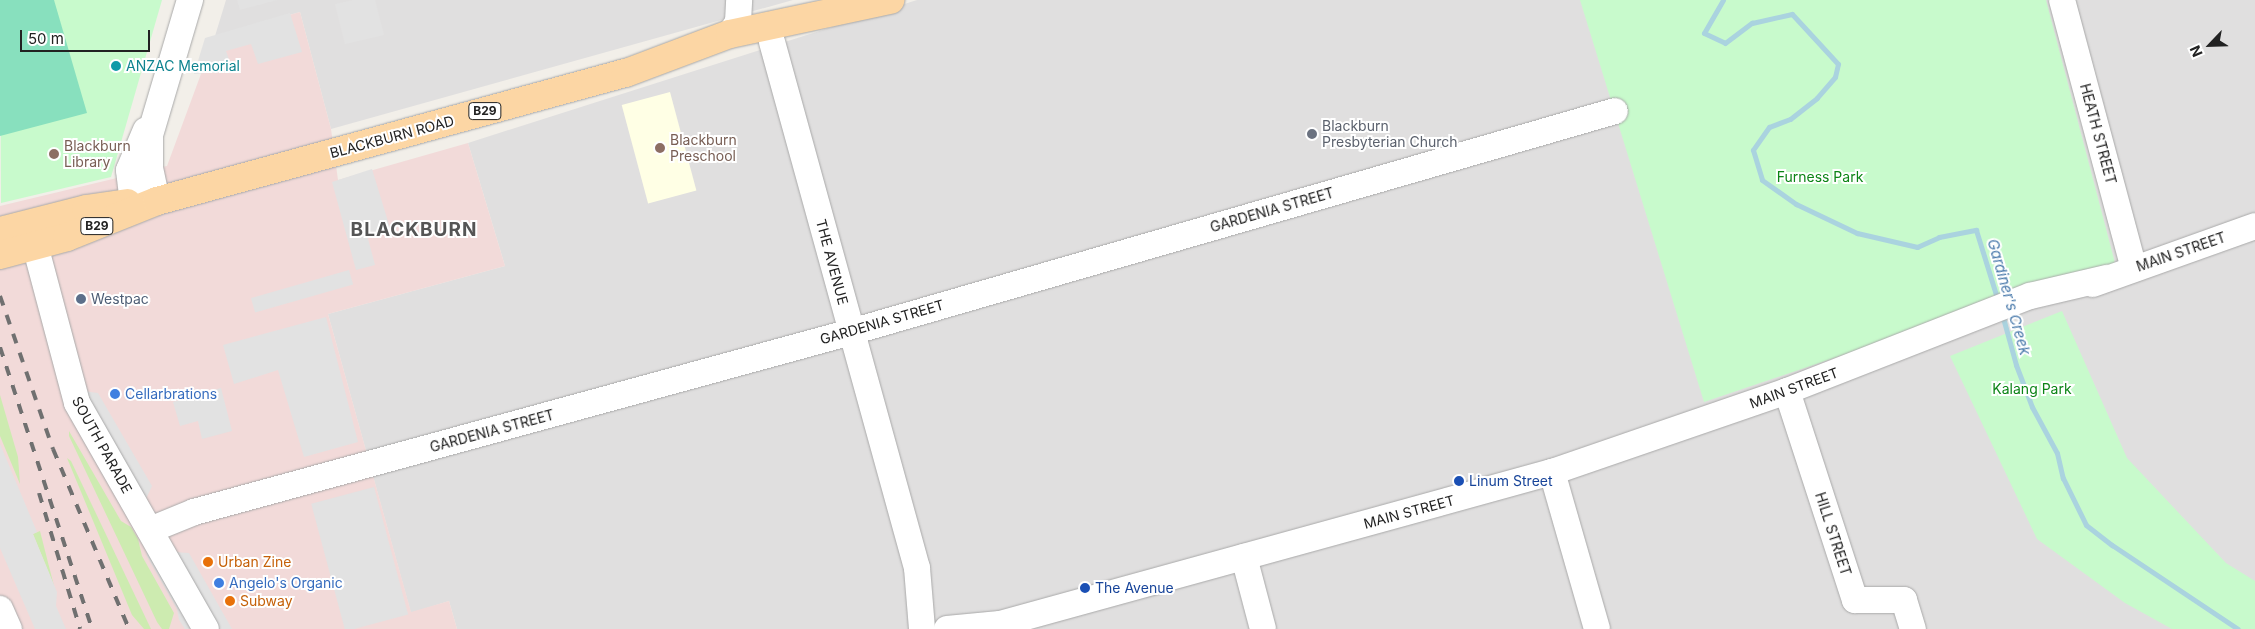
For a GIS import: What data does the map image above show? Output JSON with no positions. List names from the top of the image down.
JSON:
{
  "streets": {
    "main road": ["B29", "BLACKBURN ROAD"],
    "street": [
      "HEATH STREET",
      "GARDENIA STREET",
      "MAIN STREET",
      "THE AVENUE",
      "SOUTH PARADE",
      "HILL STREET"
    ]
  },
  "crossings": [
    ["HEATH STREET", "MAIN STREET"],
    ["BLACKBURN ROAD", "THE AVENUE"],
    ["BLACKBURN ROAD", "SOUTH PARADE"],
    ["GARDENIA STREET", "THE AVENUE"],
    ["GARDENIA STREET", "SOUTH PARADE"],
    ["MAIN STREET", "THE AVENUE"],
    ["MAIN STREET", "HILL STREET"]
  ],
  "districts": ["BLACKBURN"],
  "water": ["Gardiner's Creek"],
  "parks": ["Furness Park", "Kalang Park"],
  "places": [
    "ANZAC Memorial",
    "Blackburn Presbyterian Church",
    "Blackburn Preschool",
    "Blackburn Library",
    "Westpac",
    "Cellarbrations",
    "Linum Street",
    "Urban Zine",
    "Angelo's Organic",
    "The Avenue",
    "Subway"
  ],
  "scale_bar": "50 m",
  "north": "bottom left"
}
